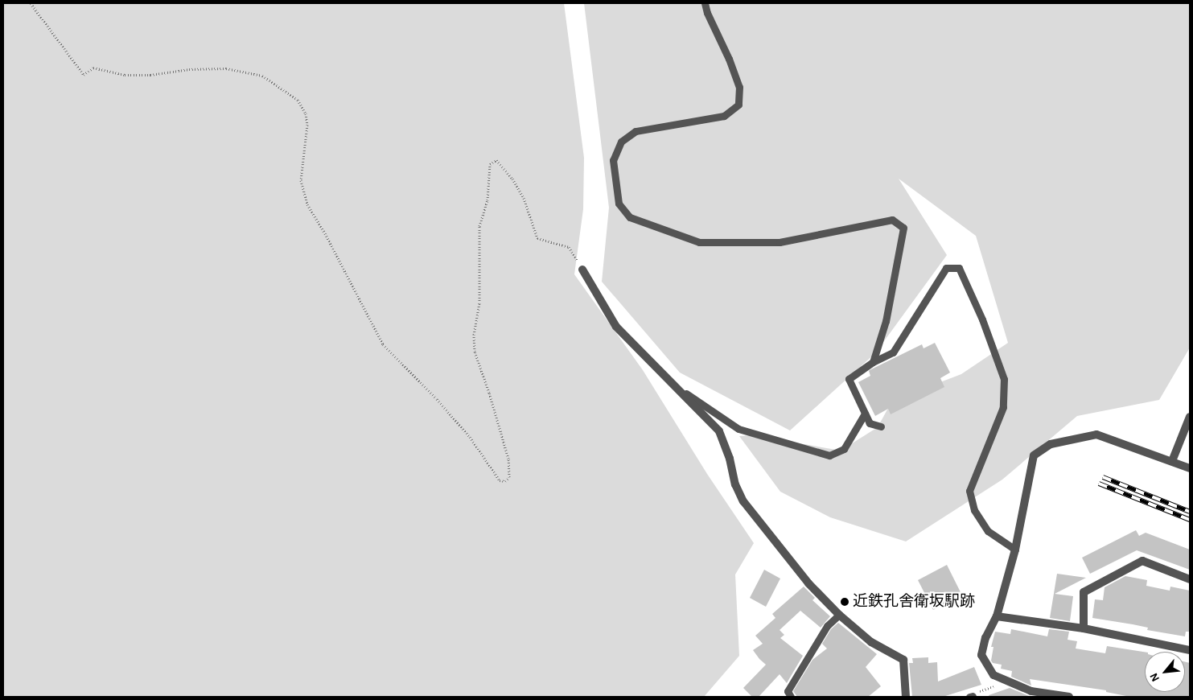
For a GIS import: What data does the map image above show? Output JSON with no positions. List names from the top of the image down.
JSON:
{
  "places": ["近鉄孔舎衛坂駅跡"],
  "north": "bottom left"
}
